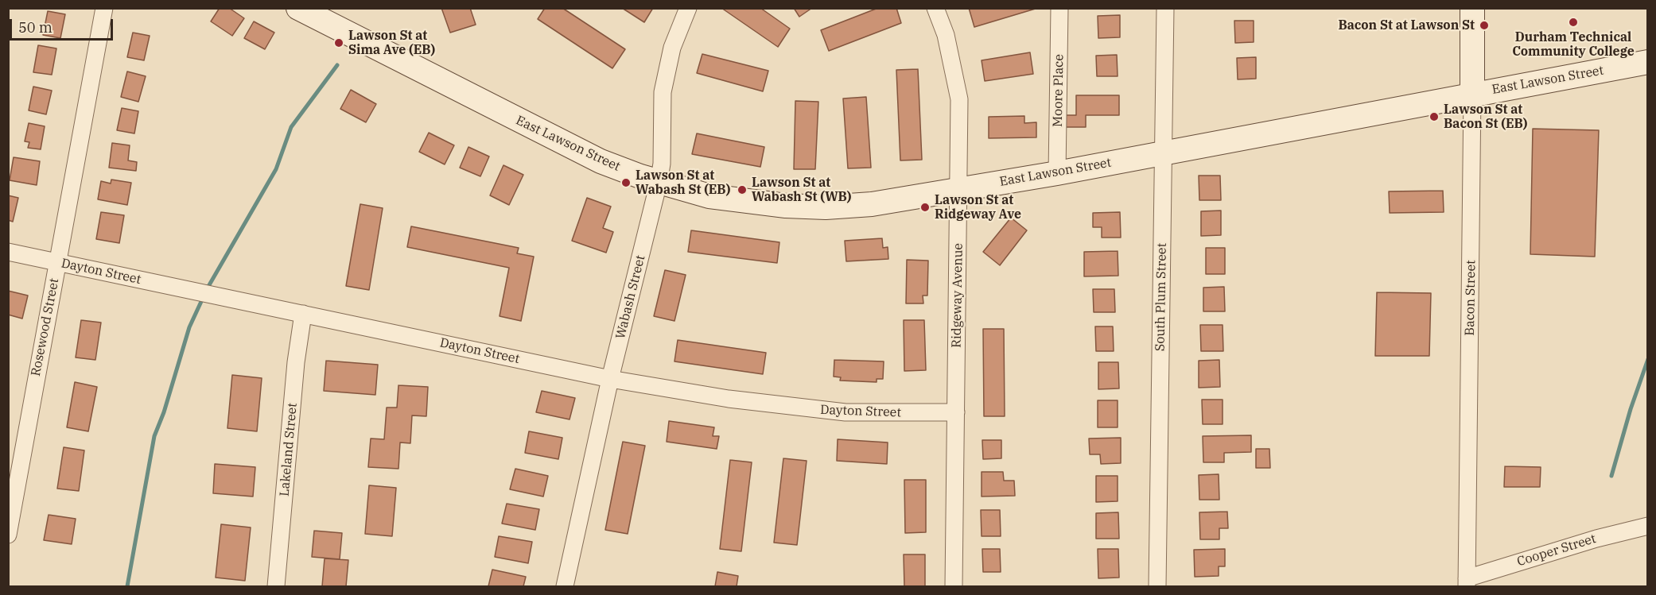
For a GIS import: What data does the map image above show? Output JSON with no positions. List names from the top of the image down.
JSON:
{
  "streets": {
    "street": [
      "East Lawson Street",
      "Moore Place",
      "Dayton Street",
      "Ridgeway Avenue",
      "Wabash Street",
      "South Plum Street",
      "Bacon Street",
      "Rosewood Street",
      "Lakeland Street",
      "Cooper Street"
    ]
  },
  "crossings": [
    ["East Lawson Street", "Moore Place"],
    ["East Lawson Street", "Ridgeway Avenue"],
    ["East Lawson Street", "Wabash Street"],
    ["East Lawson Street", "South Plum Street"],
    ["East Lawson Street", "Bacon Street"],
    ["Dayton Street", "Ridgeway Avenue"],
    ["Dayton Street", "Wabash Street"],
    ["Dayton Street", "Rosewood Street"],
    ["Dayton Street", "Lakeland Street"],
    ["Bacon Street", "Cooper Street"]
  ],
  "places": [
    "Durham Technical Community College",
    "Bacon St at Lawson St",
    "Lawson St at Sima Ave (EB)",
    "Lawson St at Bacon St (EB)",
    "Lawson St at Wabash St (EB)",
    "Lawson St at Wabash St (WB)",
    "Lawson St at Ridgeway Ave"
  ],
  "scale_bar": "50 m"
}
